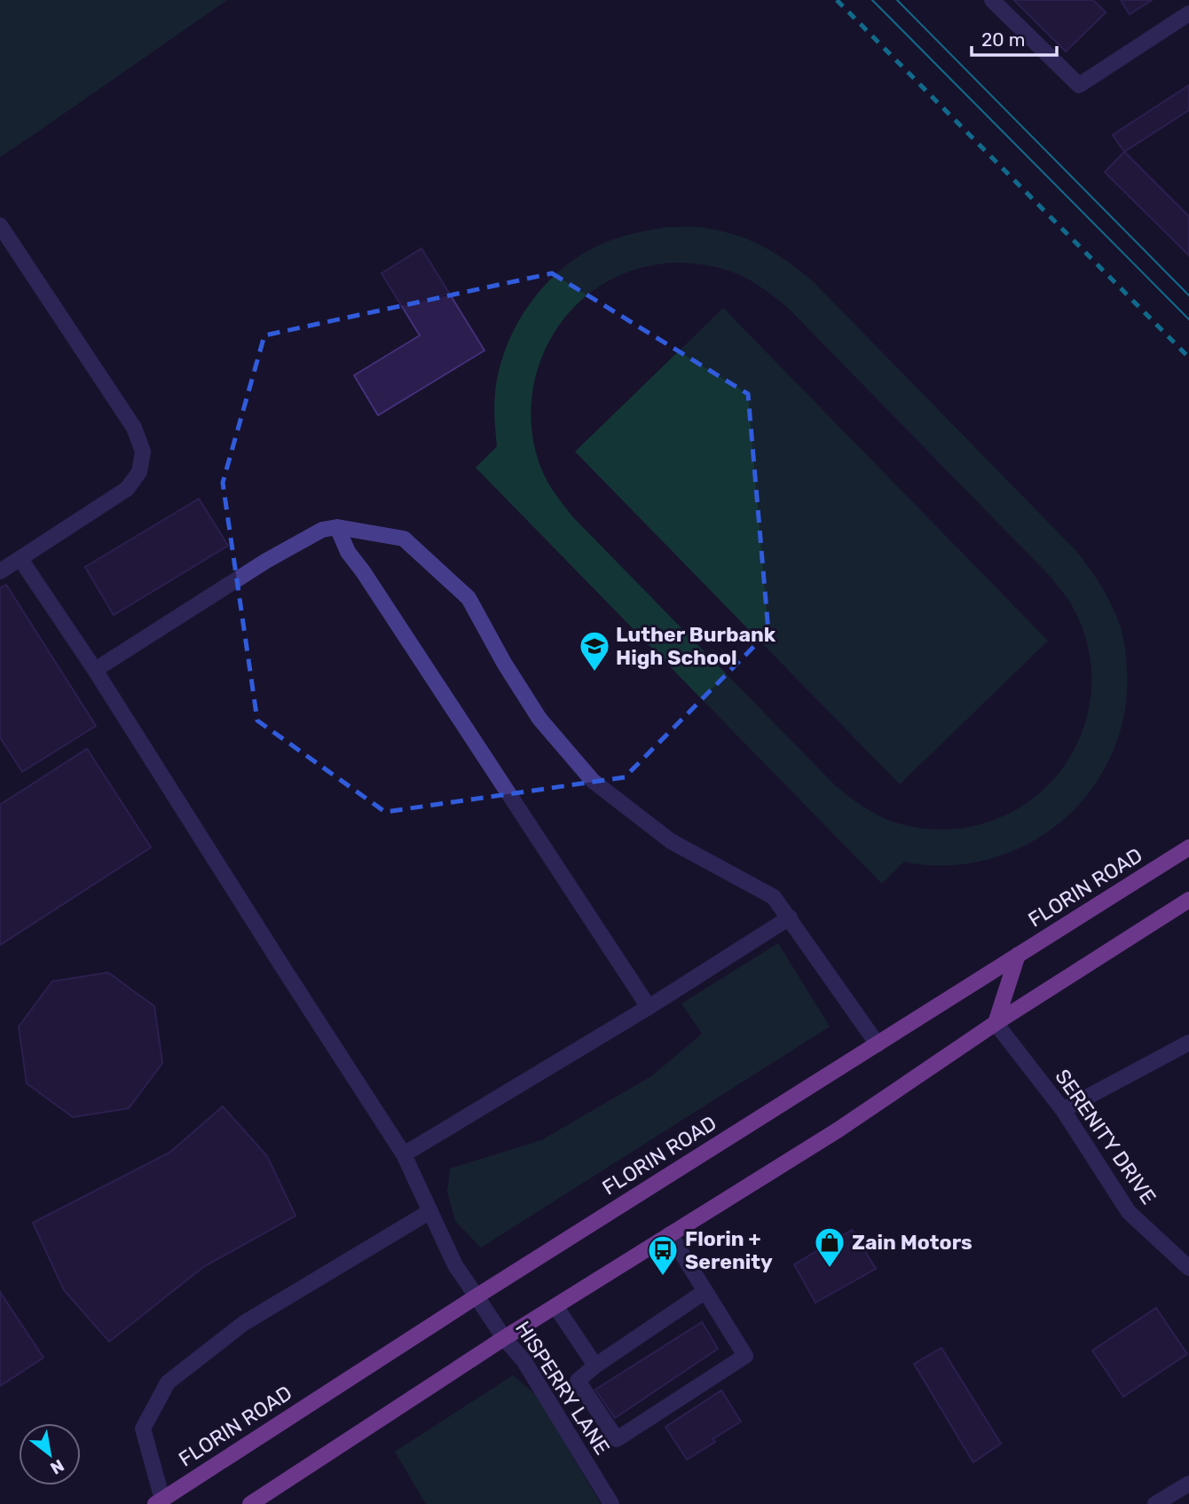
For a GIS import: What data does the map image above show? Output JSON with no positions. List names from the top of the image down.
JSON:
{
  "streets": {
    "main road": ["FLORIN ROAD"],
    "street": ["SERENITY DRIVE", "HISPERRY LANE"]
  },
  "crossings": [
    ["FLORIN ROAD", "HISPERRY LANE"]
  ],
  "places": {
    "school or university": ["Luther Burbank High School"],
    "shop": ["Zain Motors"],
    "bus stop": ["Florin + Serenity"]
  },
  "scale_bar": "20 m",
  "north": "bottom right"
}
